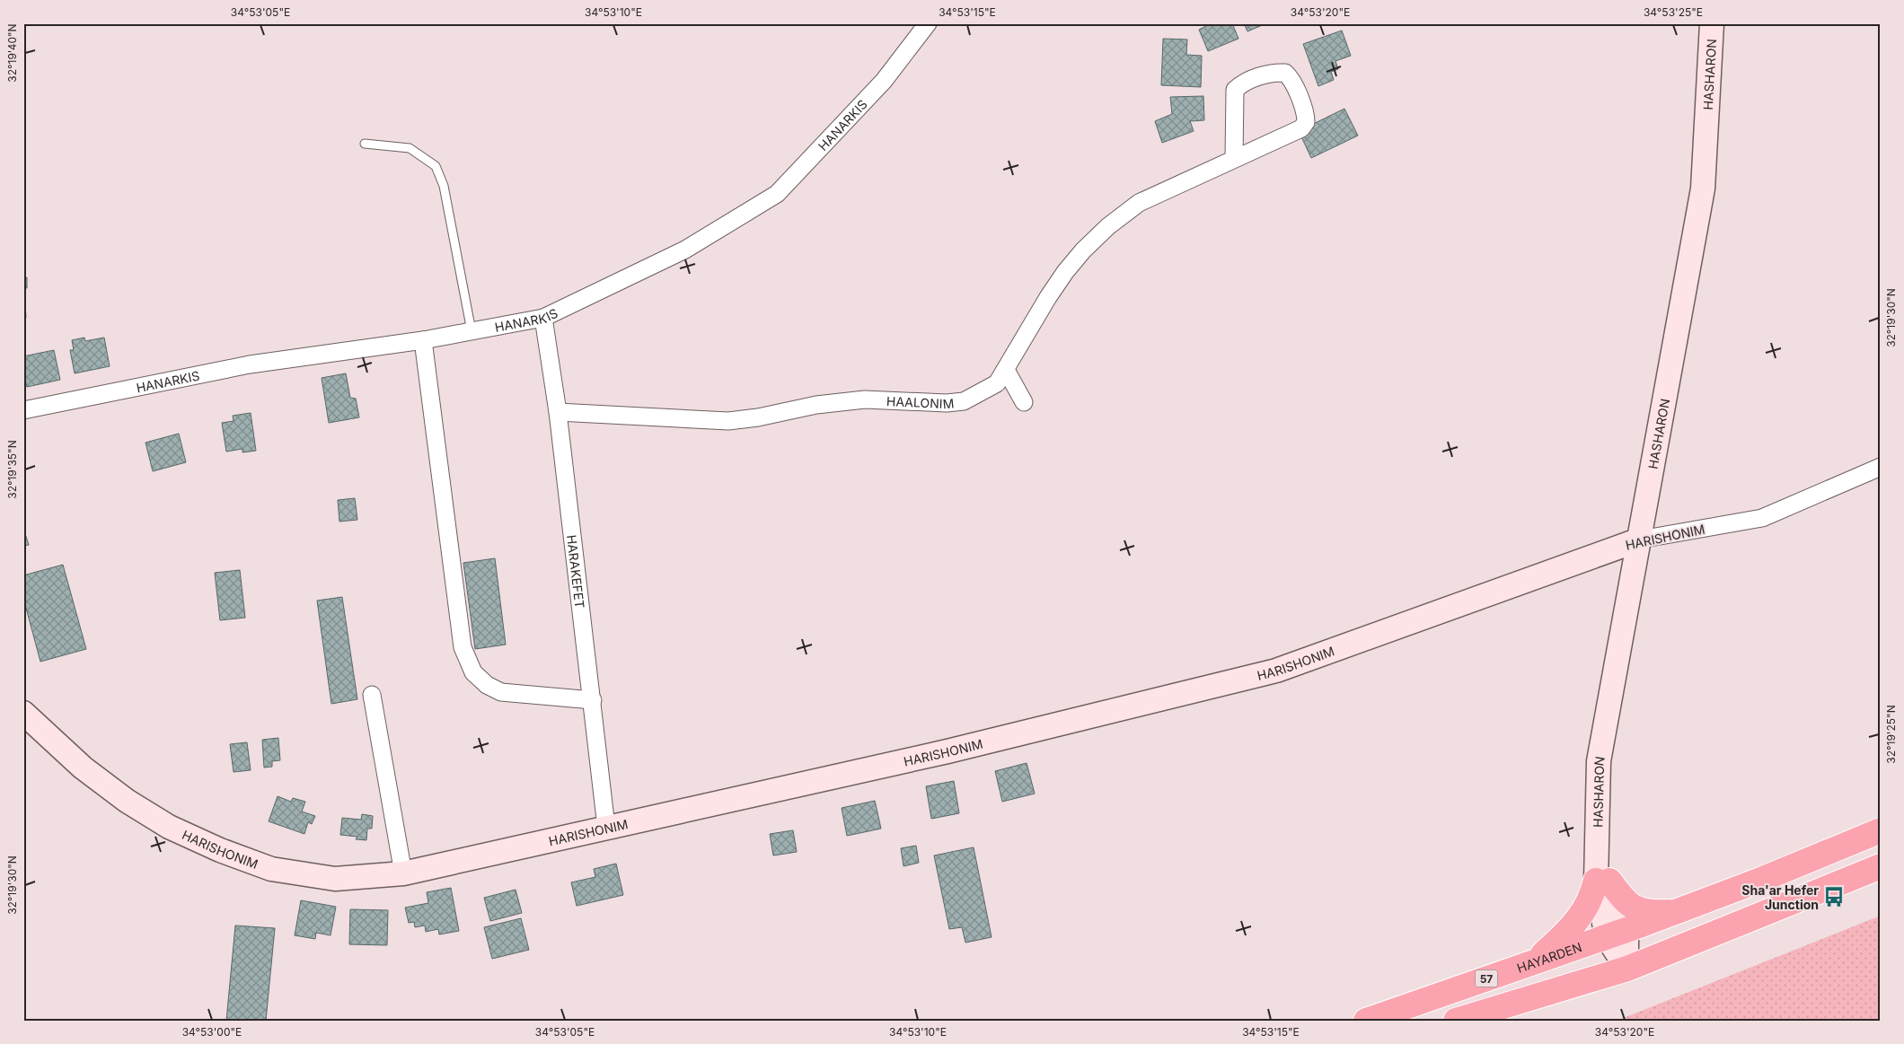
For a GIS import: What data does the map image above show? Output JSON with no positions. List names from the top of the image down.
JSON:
{
  "streets": {
    "highway": ["HAYARDEN", "57"],
    "street": [
      "HASHARON",
      "HANARKIS",
      "HAALONIM",
      "HARISHONIM",
      "HARAKEFET"
    ]
  },
  "crossings": [
    ["HASHARON", "HARISHONIM"],
    ["HASHARON", "HAYARDEN"],
    ["HASHARON", "57"],
    ["HANARKIS", "HARAKEFET"],
    ["HAALONIM", "HARAKEFET"],
    ["HARISHONIM", "HARAKEFET"],
    ["HAYARDEN", "57"]
  ],
  "places": {
    "bus stop": ["Sha'ar Hefer Junction"]
  },
  "coordinates": [
    "34°53'05\"E",
    "34°53'10\"E",
    "34°53'15\"E",
    "34°53'20\"E",
    "34°53'25\"E",
    "32°19'40\"N",
    "32°19'30\"N",
    "32°19'35\"N",
    "32°19'25\"N",
    "34°53'00\"E"
  ]
}
